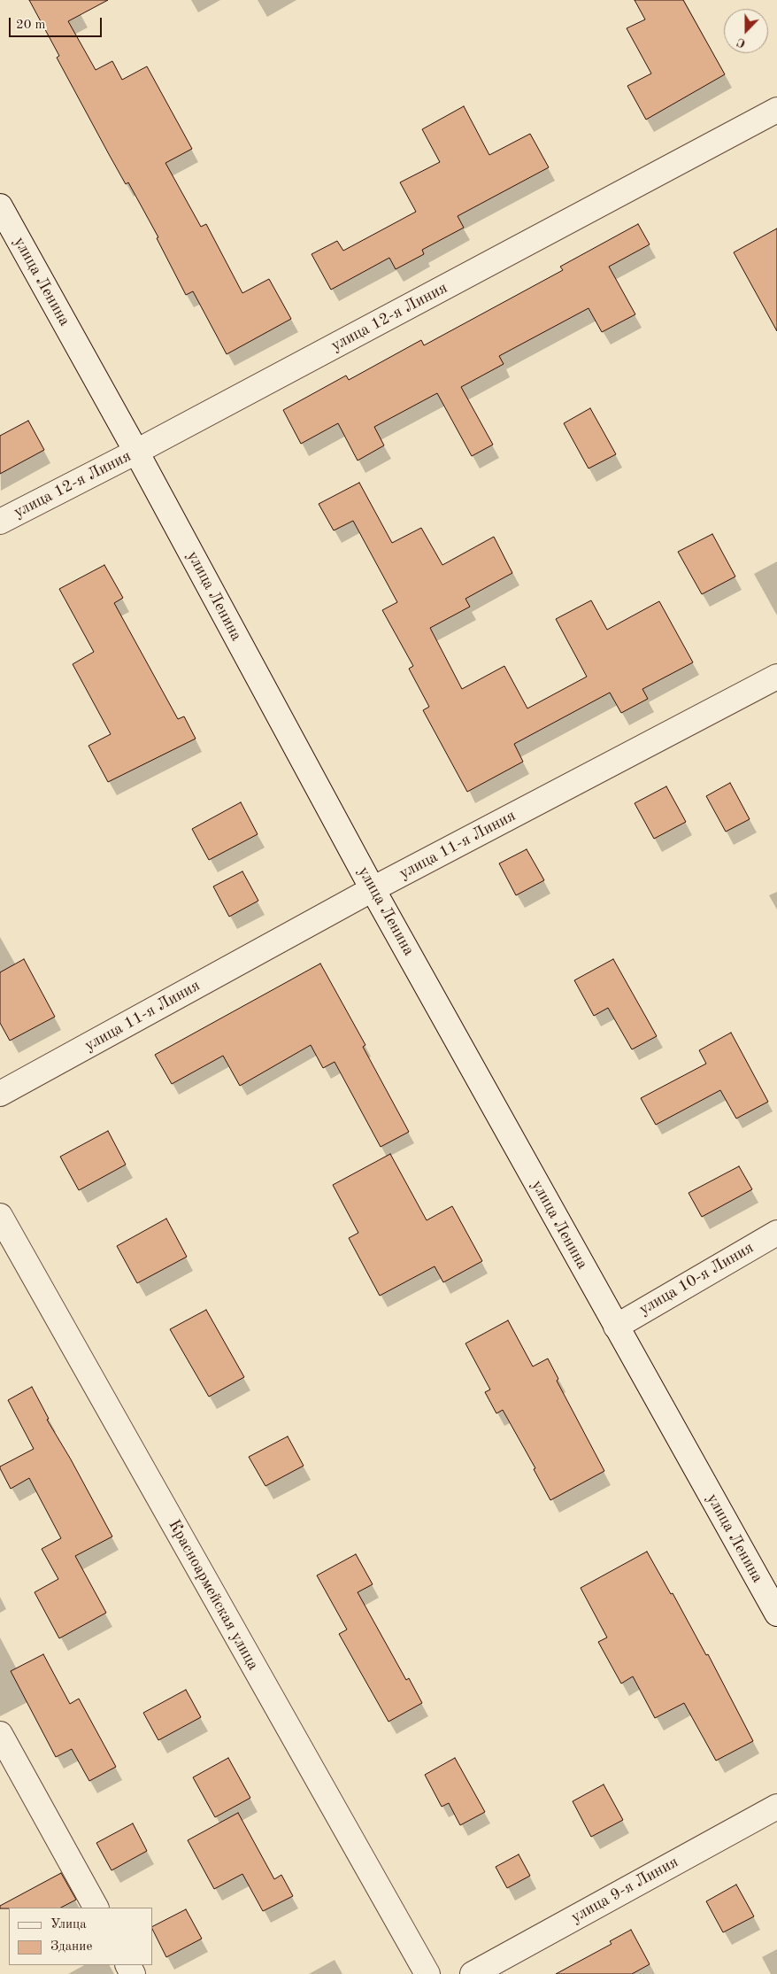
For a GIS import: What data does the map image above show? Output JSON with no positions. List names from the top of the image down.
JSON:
{
  "streets": {
    "street": [
      "улица Ленина",
      "улица 12-я Линия",
      "улица 11-я Линия",
      "улица 10-я Линия",
      "Красноармейская улица",
      "улица 9-я Линия"
    ]
  },
  "crossings": [
    ["улица Ленина", "улица 12-я Линия"],
    ["улица Ленина", "улица 11-я Линия"],
    ["улица Ленина", "улица 10-я Линия"]
  ],
  "legend": ["Улица", "Здание"],
  "scale_bar": "20 m",
  "north": "bottom"
}
